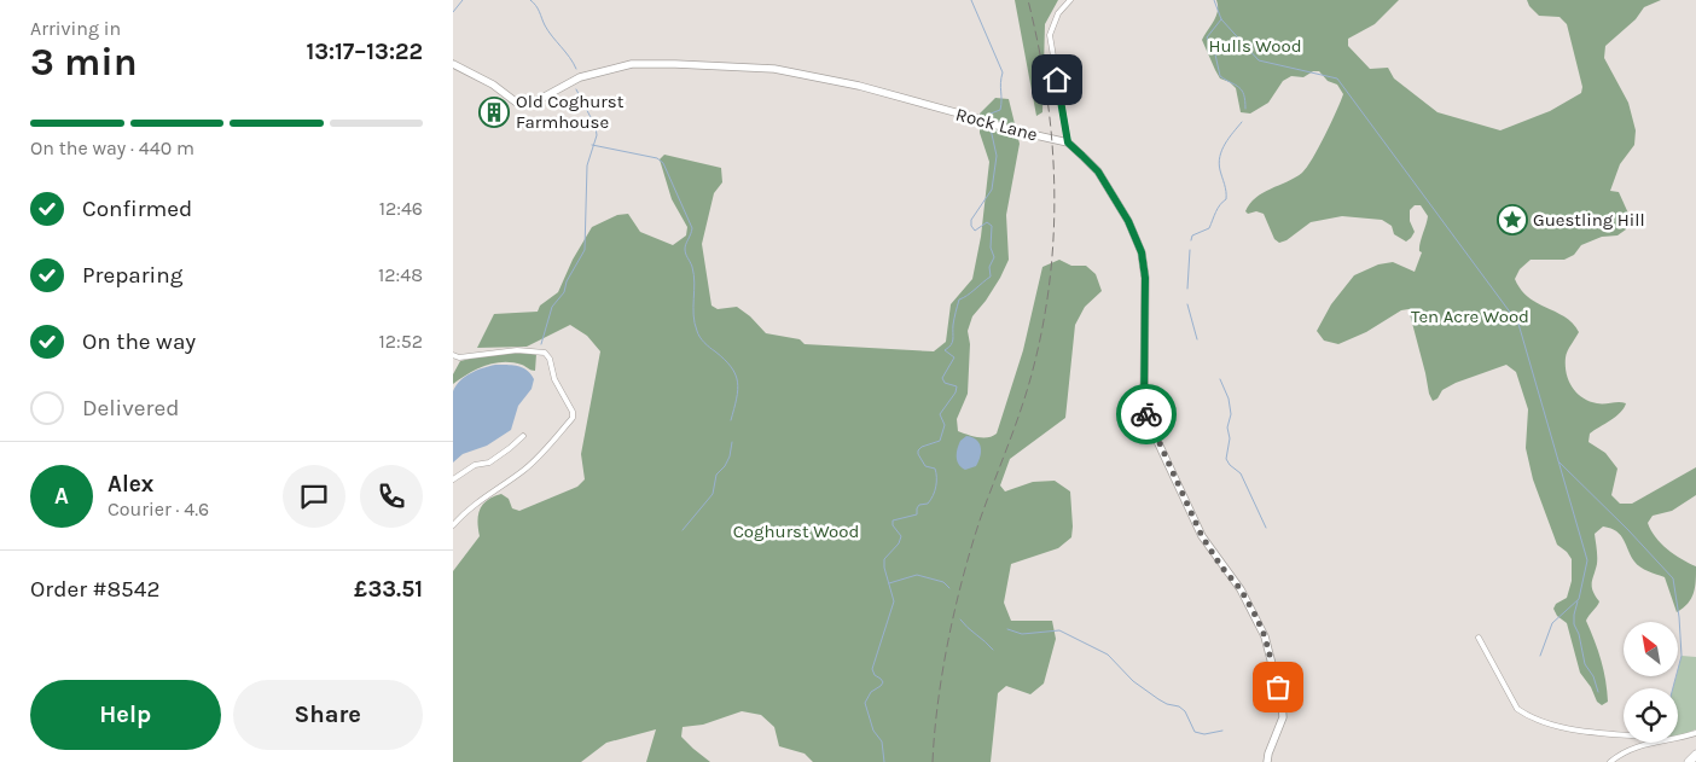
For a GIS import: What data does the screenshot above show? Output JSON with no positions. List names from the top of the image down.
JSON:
{
  "streets": {
    "street": ["Rock Lane"]
  },
  "parks": ["Hulls Wood", "Ten Acre Wood", "Coghurst Wood"],
  "places": {
    "building": ["Old Coghurst Farmhouse"],
    "place": ["Guestling Hill"]
  },
  "north": "top left",
  "page": {
    "heading": ["3 min", "Arriving in", "13:17–13:22"],
    "panel": [
      "Alex",
      "Courier · 4.6",
      "Order #8542",
      "£33.51"
    ],
    "bar": "On the way · 440 m",
    "list": [
      ["Confirmed", "12:46"],
      ["Preparing", "12:48"],
      ["On the way", "12:52"],
      "Delivered"
    ],
    "round": "A",
    "buttons": ["Help", "Share"]
  }
}
